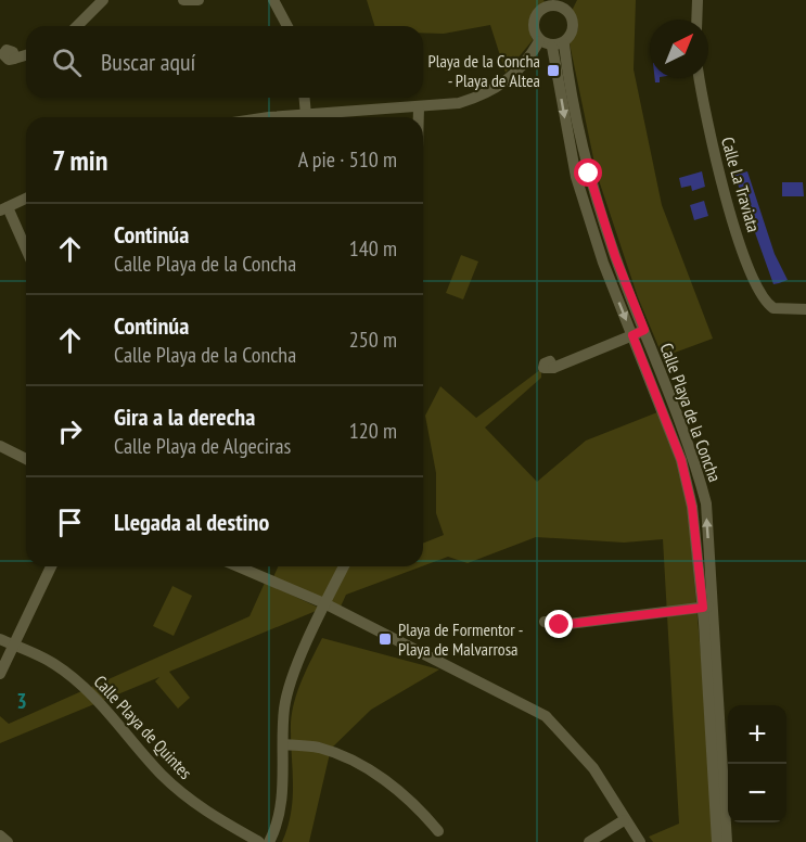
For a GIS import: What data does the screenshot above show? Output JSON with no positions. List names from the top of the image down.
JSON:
{
  "streets": {
    "street": ["Calle La Traviata", "Calle Playa de la Concha", "Calle Playa de Quintes"]
  },
  "places": {
    "transit": ["Playa de la Concha - Playa de Altea", "Playa de Formentor - Playa de Malvarrosa"]
  },
  "north": "top right",
  "page": {
    "search": "Buscar aquí",
    "heading": ["7 min", "A pie · 510 m"],
    "list": [
      ["Continúa", "Calle Playa de la Concha", "140 m"],
      ["Continúa", "Calle Playa de la Concha", "250 m"],
      ["Gira a la derecha", "Calle Playa de Algeciras", "120 m"],
      "Llegada al destino"
    ],
    "map_buttons": ["+", "−"]
  },
  "grid": {
    "rows": ["3"]
  }
}
